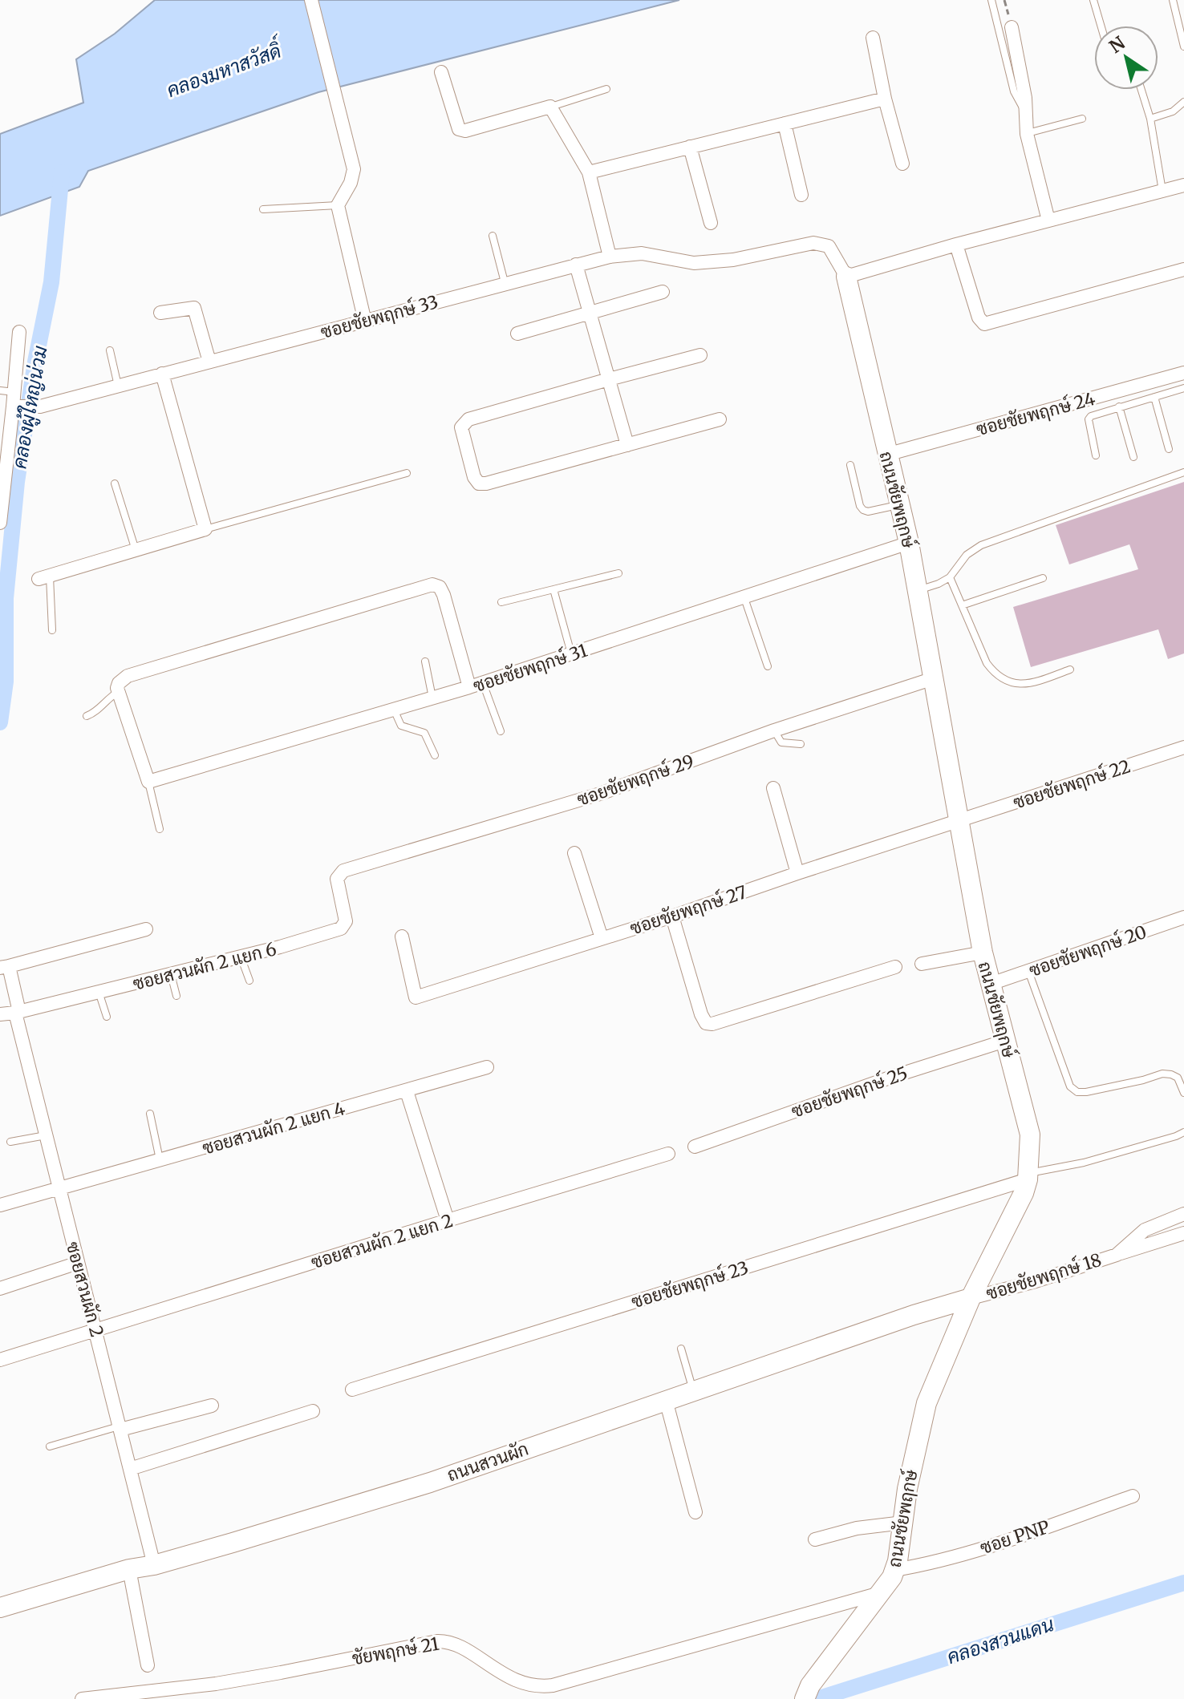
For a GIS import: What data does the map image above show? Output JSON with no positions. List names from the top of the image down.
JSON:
{
  "streets": {
    "street": [
      "ซอยชัยพฤกษ์ 33",
      "ซอยชัยพฤกษ์ 24",
      "ถนนชัยพฤกษ์",
      "ซอยชัยพฤกษ์ 31",
      "ซอยชัยพฤกษ์ 29",
      "ซอยชัยพฤกษ์ 22",
      "ซอยชัยพฤกษ์ 27",
      "ซอยชัยพฤกษ์ 20",
      "ซอยสวนผัก 2 แยก 6",
      "ซอยชัยพฤกษ์ 25",
      "ซอยสวนผัก 2 แยก 4",
      "ซอยสวนผัก 2 แยก 2",
      "ซอยชัยพฤกษ์ 18",
      "ซอยชัยพฤกษ์ 23",
      "ซอยสวนผัก 2",
      "ถนนสวนผัก",
      "ซอย PNP",
      "ชัยพฤกษ์ 21"
    ]
  },
  "crossings": [
    ["ซอยชัยพฤกษ์ 33", "ถนนชัยพฤกษ์"],
    ["ซอยชัยพฤกษ์ 24", "ถนนชัยพฤกษ์"],
    ["ถนนชัยพฤกษ์", "ซอยชัยพฤกษ์ 31"],
    ["ถนนชัยพฤกษ์", "ซอยชัยพฤกษ์ 29"],
    ["ถนนชัยพฤกษ์", "ซอยชัยพฤกษ์ 22"],
    ["ถนนชัยพฤกษ์", "ซอยชัยพฤกษ์ 27"],
    ["ถนนชัยพฤกษ์", "ซอยชัยพฤกษ์ 20"],
    ["ถนนชัยพฤกษ์", "ซอยชัยพฤกษ์ 25"],
    ["ถนนชัยพฤกษ์", "ซอยชัยพฤกษ์ 18"],
    ["ถนนชัยพฤกษ์", "ซอยชัยพฤกษ์ 23"],
    ["ถนนชัยพฤกษ์", "ถนนสวนผัก"],
    ["ถนนชัยพฤกษ์", "ซอย PNP"],
    ["ถนนชัยพฤกษ์", "ชัยพฤกษ์ 21"],
    ["ซอยชัยพฤกษ์ 29", "ซอยสวนผัก 2 แยก 6"],
    ["ซอยชัยพฤกษ์ 22", "ซอยชัยพฤกษ์ 27"],
    ["ซอยสวนผัก 2 แยก 6", "ซอยสวนผัก 2"],
    ["ซอยสวนผัก 2 แยก 4", "ซอยสวนผัก 2"],
    ["ซอยสวนผัก 2 แยก 2", "ซอยสวนผัก 2"],
    ["ซอยชัยพฤกษ์ 18", "ถนนสวนผัก"],
    ["ซอยสวนผัก 2", "ถนนสวนผัก"]
  ],
  "water": ["คลองมหาสวัสดิ์", "คลองผู้ใหญ่น่วม", "คลองสวนแดน"],
  "north": "top left"
}
